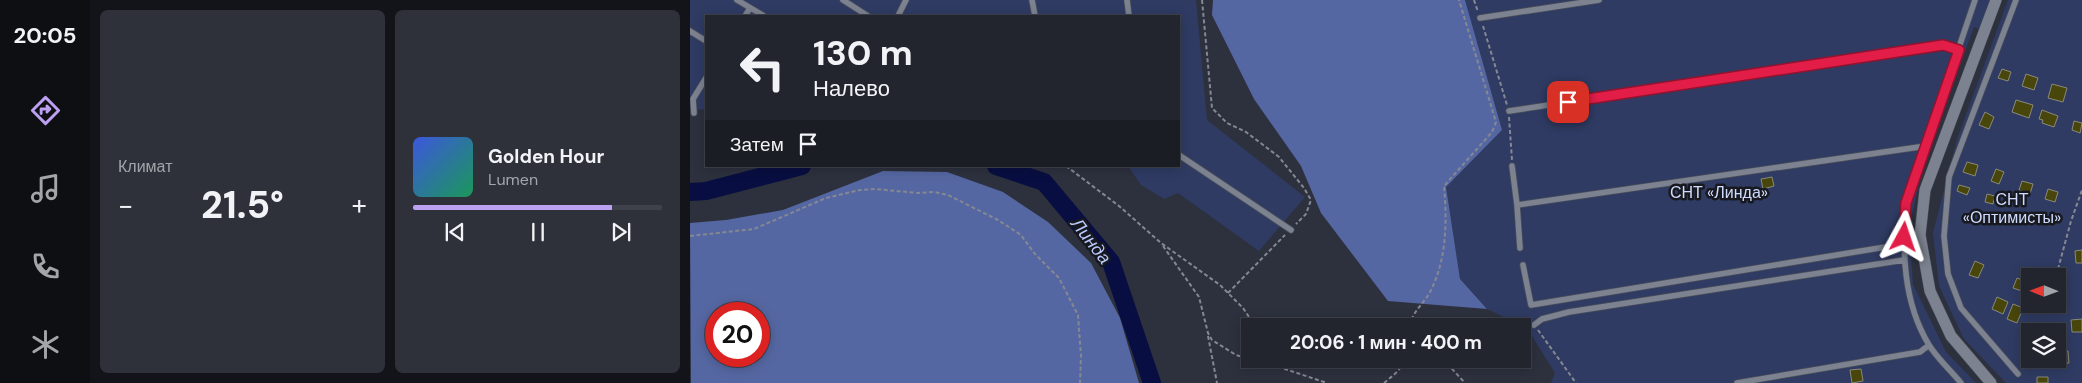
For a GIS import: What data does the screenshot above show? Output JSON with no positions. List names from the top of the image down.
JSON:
{
  "water": ["Линда"],
  "parks": ["СНТ «Линда»", "СНТ «Оптимисты»"],
  "north": "left",
  "page": {
    "tabs": "20:05",
    "tile": "Климат",
    "turn": ["130 m", "Налево"],
    "then": "Затем",
    "song": ["Golden Hour", "Lumen"],
    "heat": ["−", "21.5°", "+"],
    "limit": "20",
    "trip": "20:06 · 1 мин · 400 m"
  }
}
